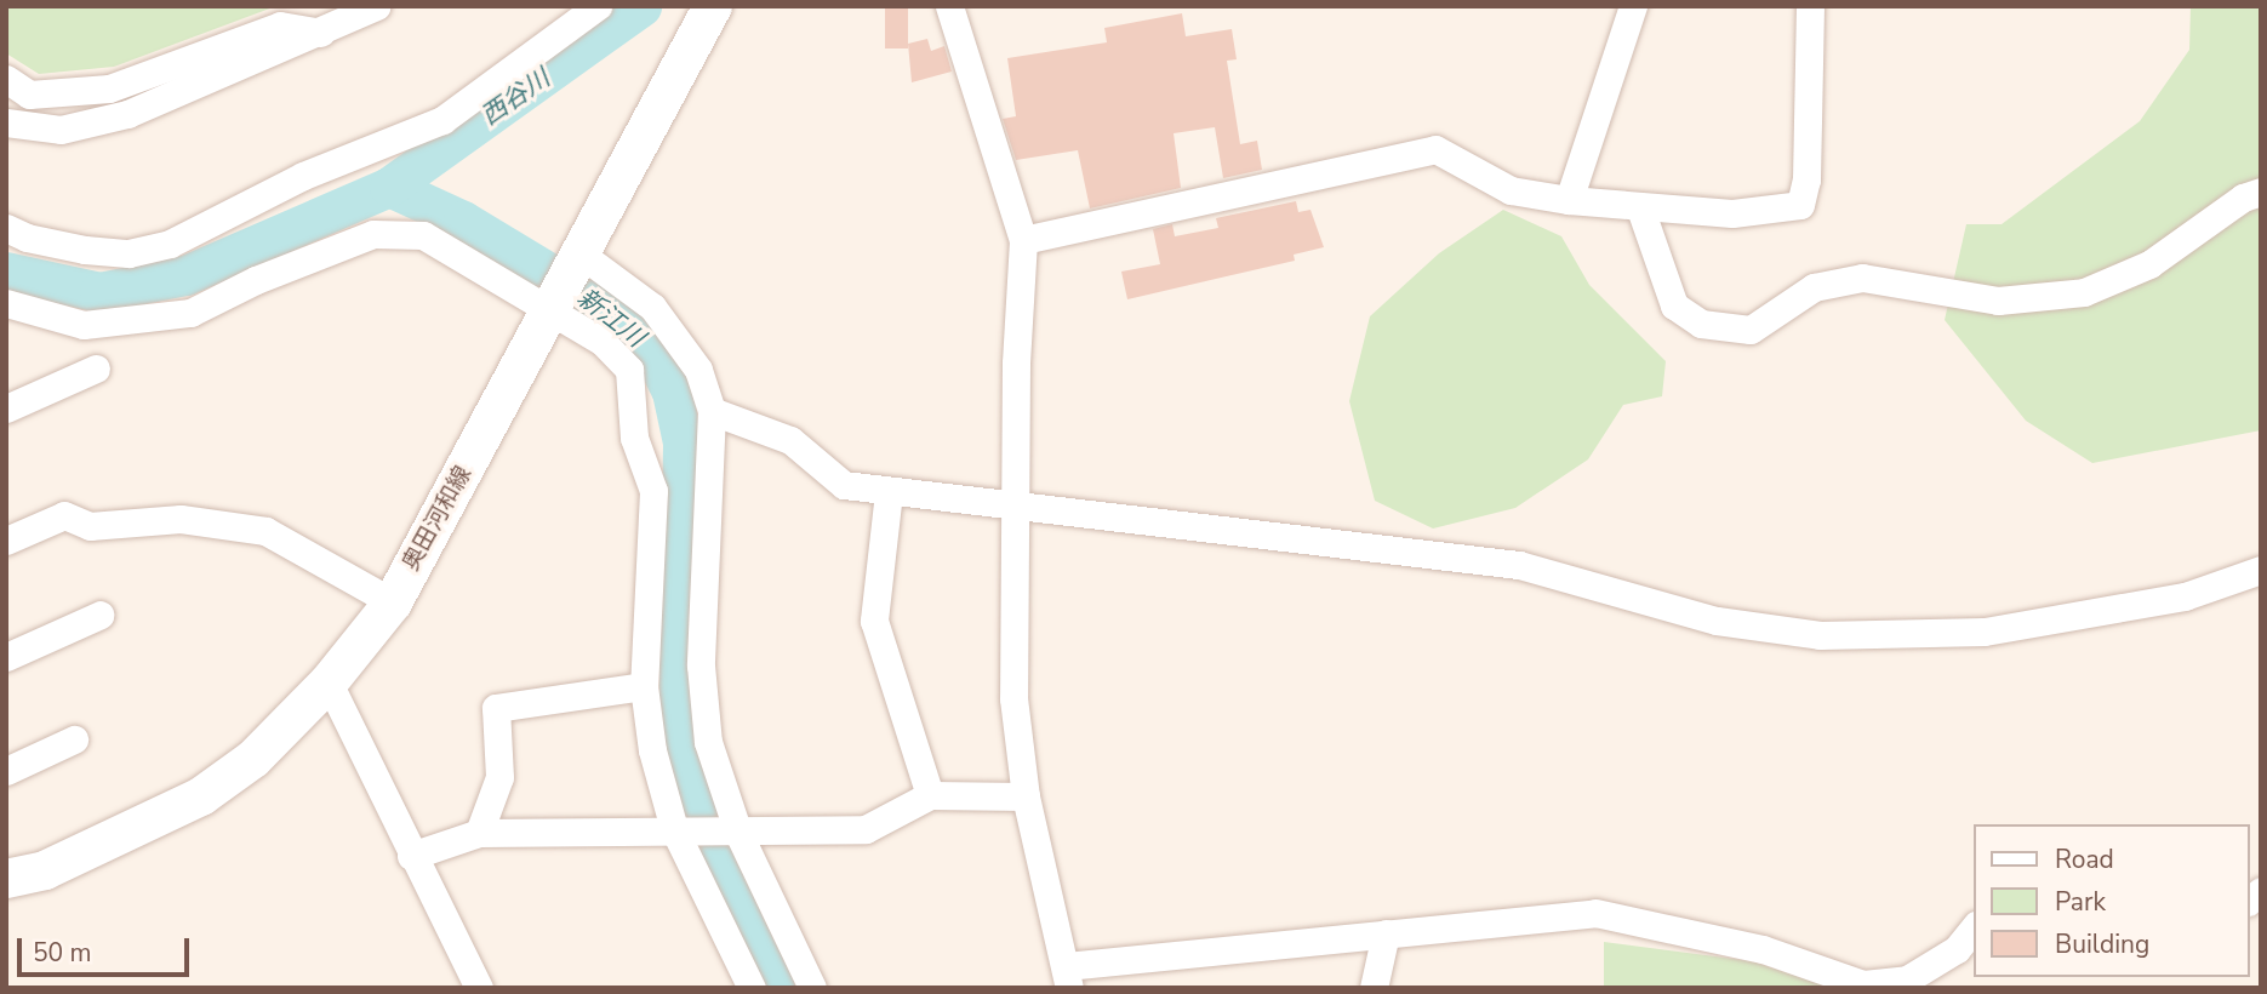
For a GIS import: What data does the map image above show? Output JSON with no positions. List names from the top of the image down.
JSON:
{
  "streets": {
    "main road": ["奥田河和線"]
  },
  "water": ["西谷川", "新江川"],
  "legend": ["Road", "Park", "Building"],
  "scale_bar": "50 m"
}
